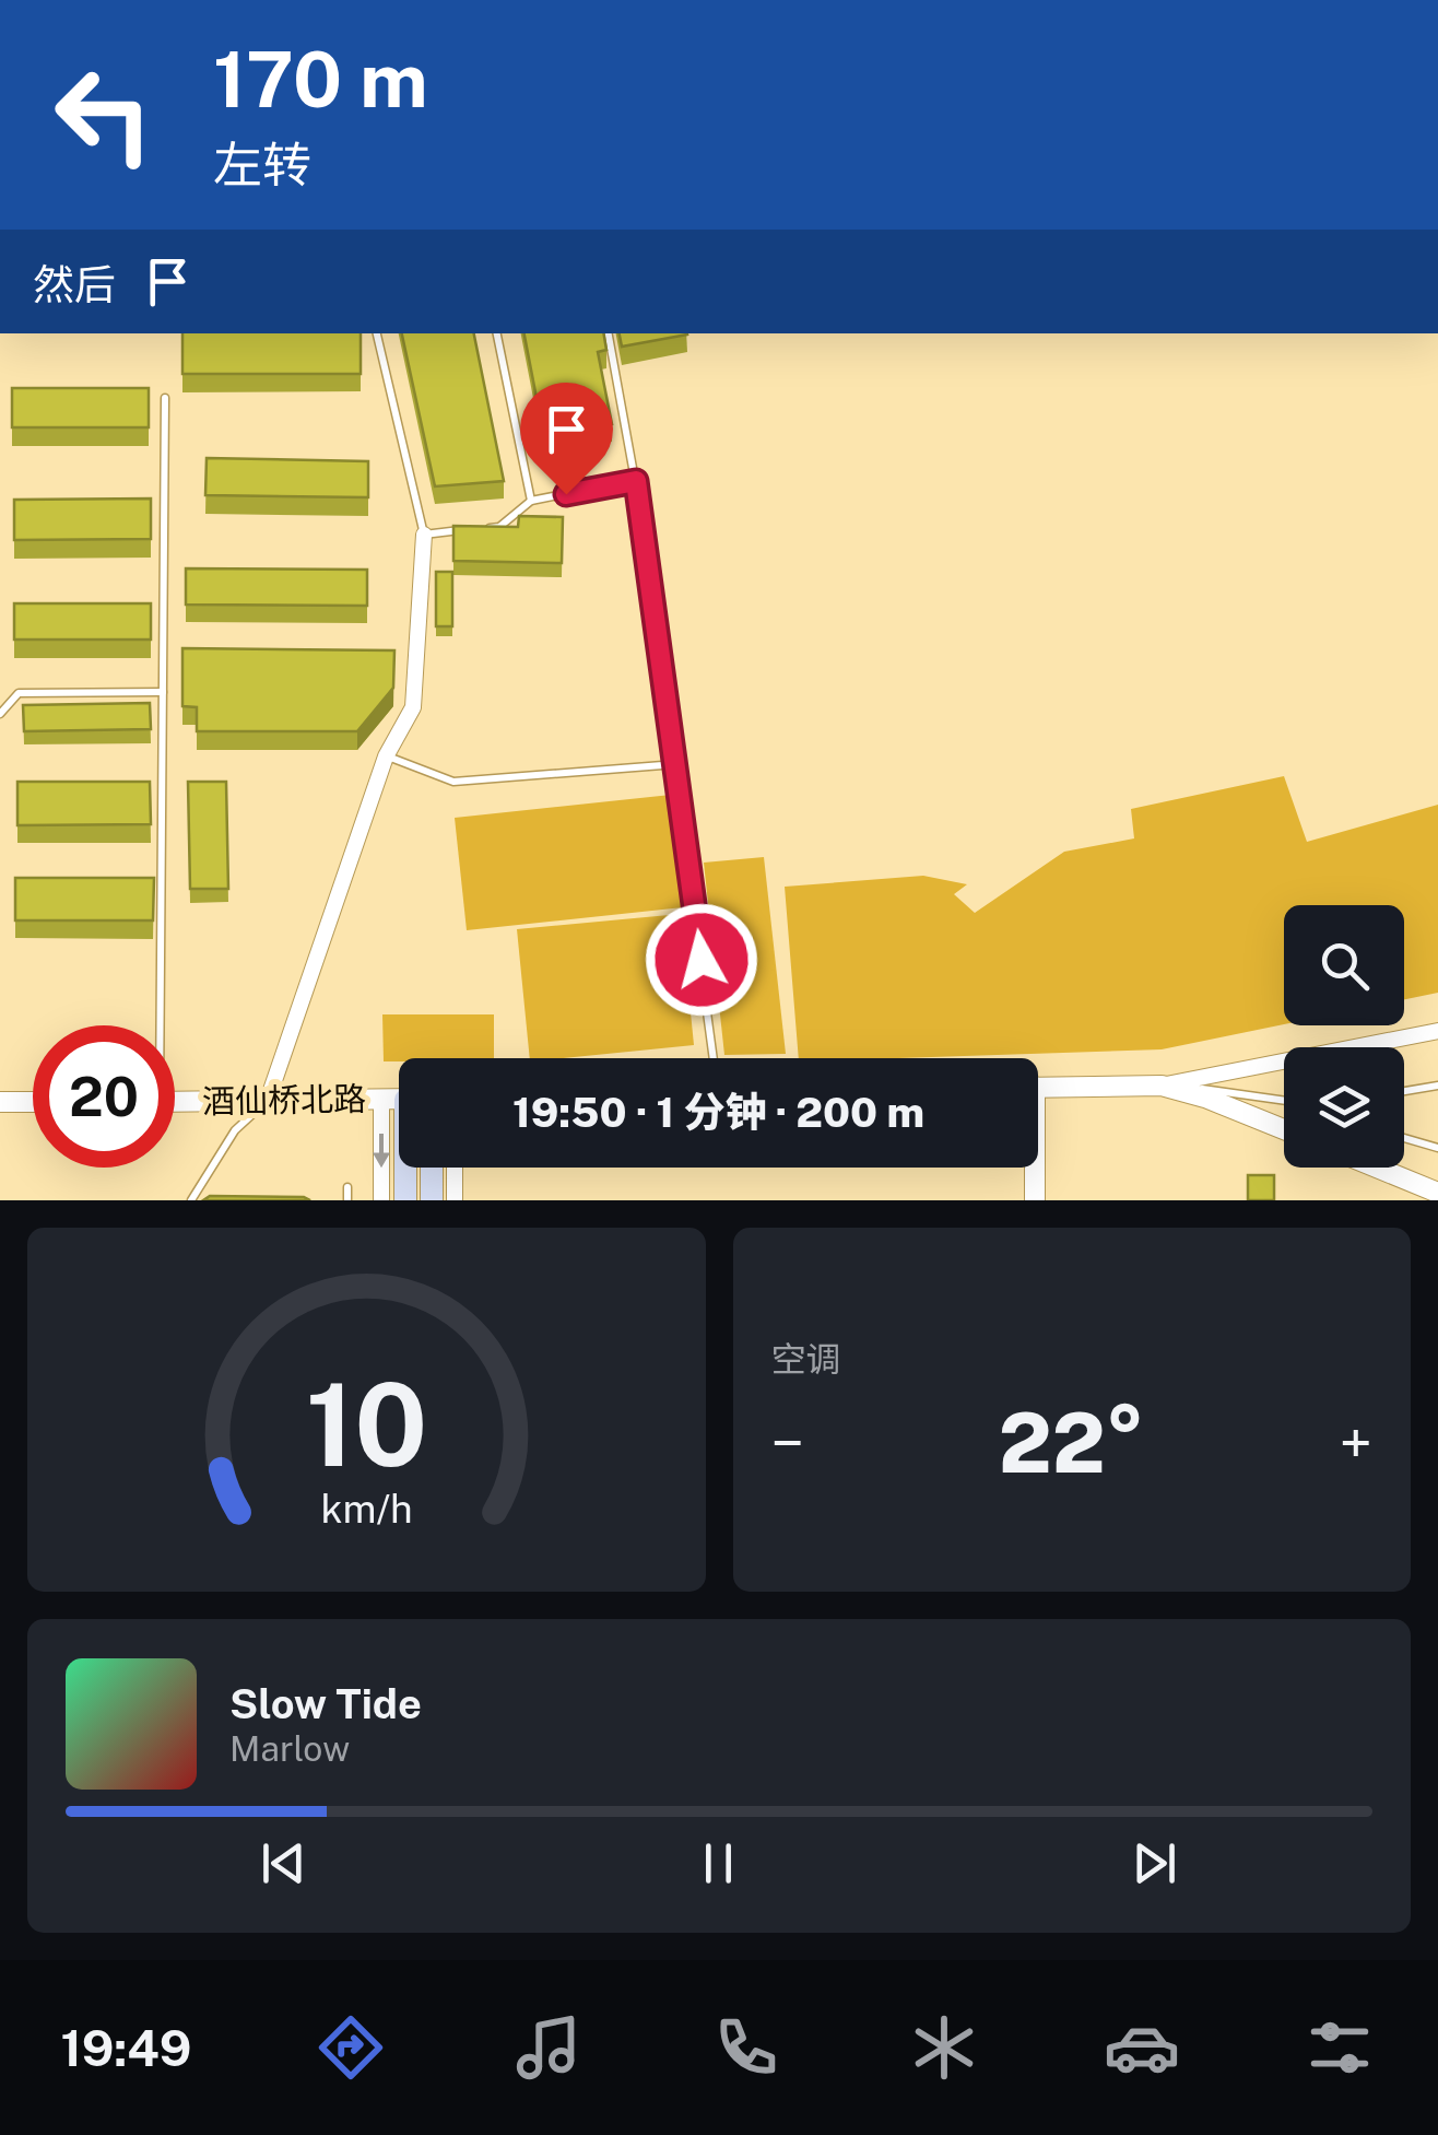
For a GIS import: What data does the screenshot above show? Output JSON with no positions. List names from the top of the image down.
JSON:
{
  "streets": {
    "street": ["酒仙桥北路"]
  },
  "page": {
    "turn": ["170 m", "左转"],
    "then": "然后",
    "limit": "20",
    "trip": "19:50 · 1 分钟 · 200 m",
    "tile": "空调",
    "heat": ["−", "22°", "+"],
    "song": ["Slow Tide", "Marlow"],
    "tabs": "19:49",
    "gauge": ["10", "km/h"]
  }
}
